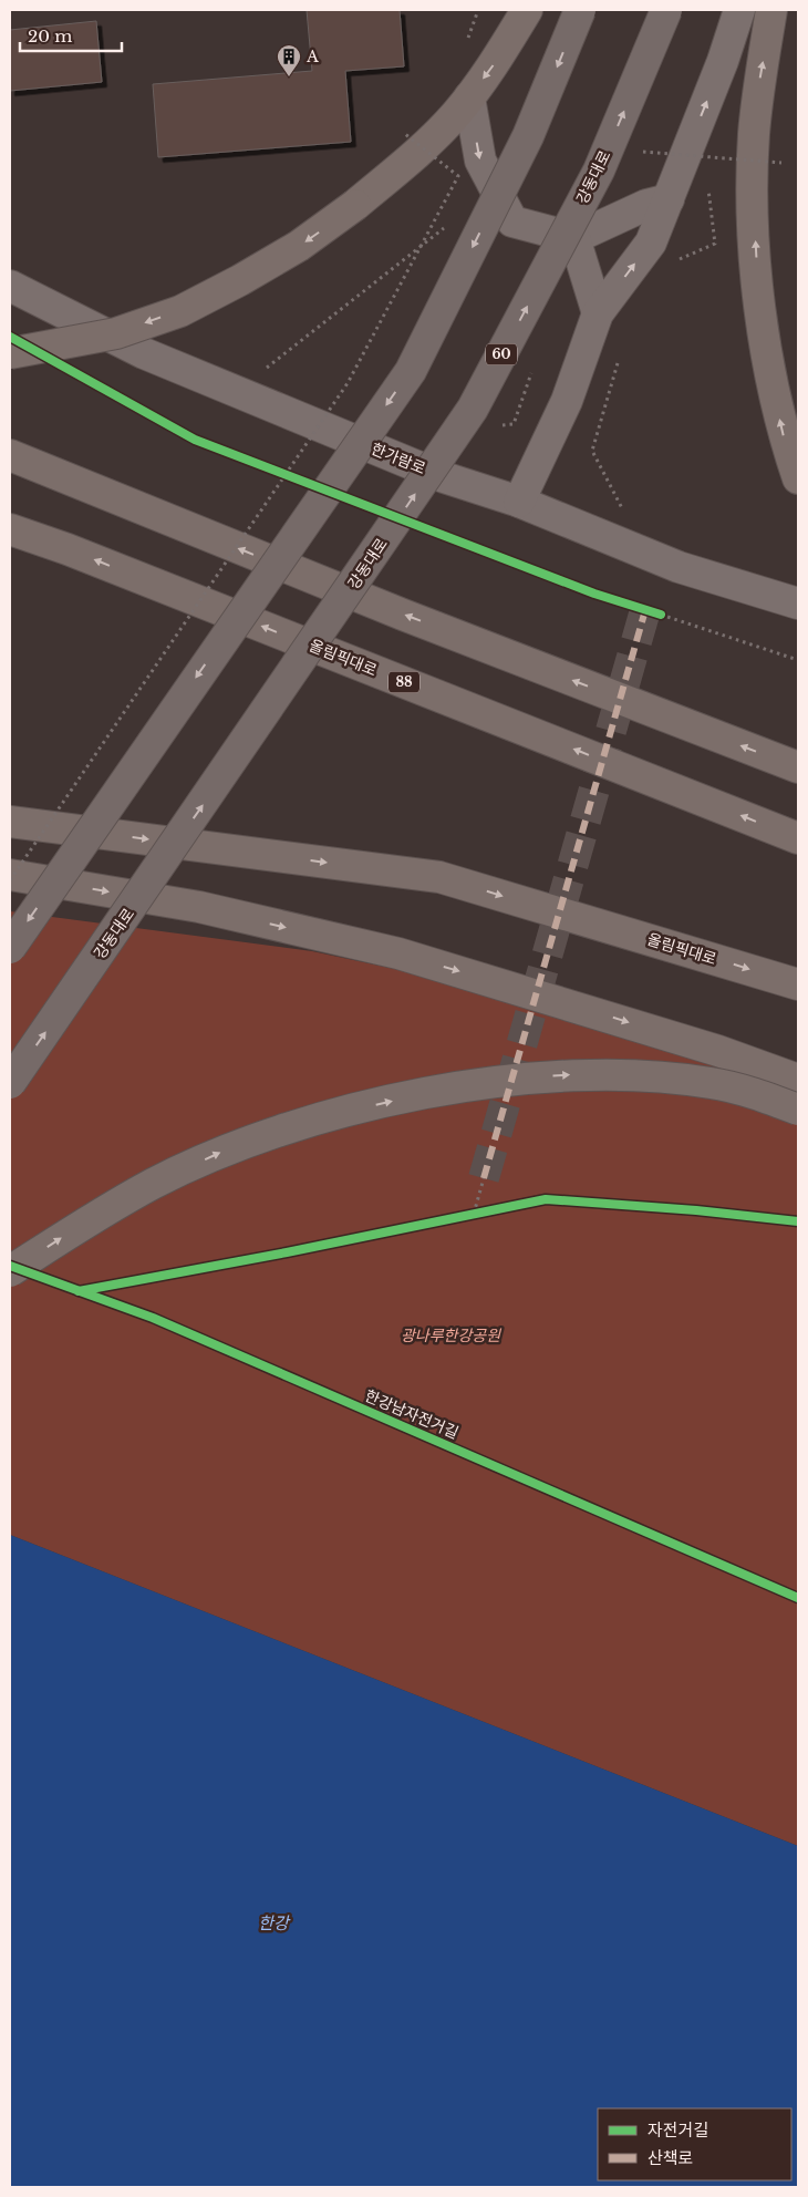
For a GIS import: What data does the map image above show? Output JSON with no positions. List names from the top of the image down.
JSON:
{
  "streets": {
    "highway": ["올림픽대로", "88"],
    "main road": ["강동대로", "60"],
    "street": ["한가람로"],
    "cycle path": ["한강남자전거길"]
  },
  "water": ["한강"],
  "parks": ["광나루한강공원"],
  "places": {
    "building": ["A"]
  },
  "legend": ["자전거길", "산책로"],
  "scale_bar": "20 m"
}
